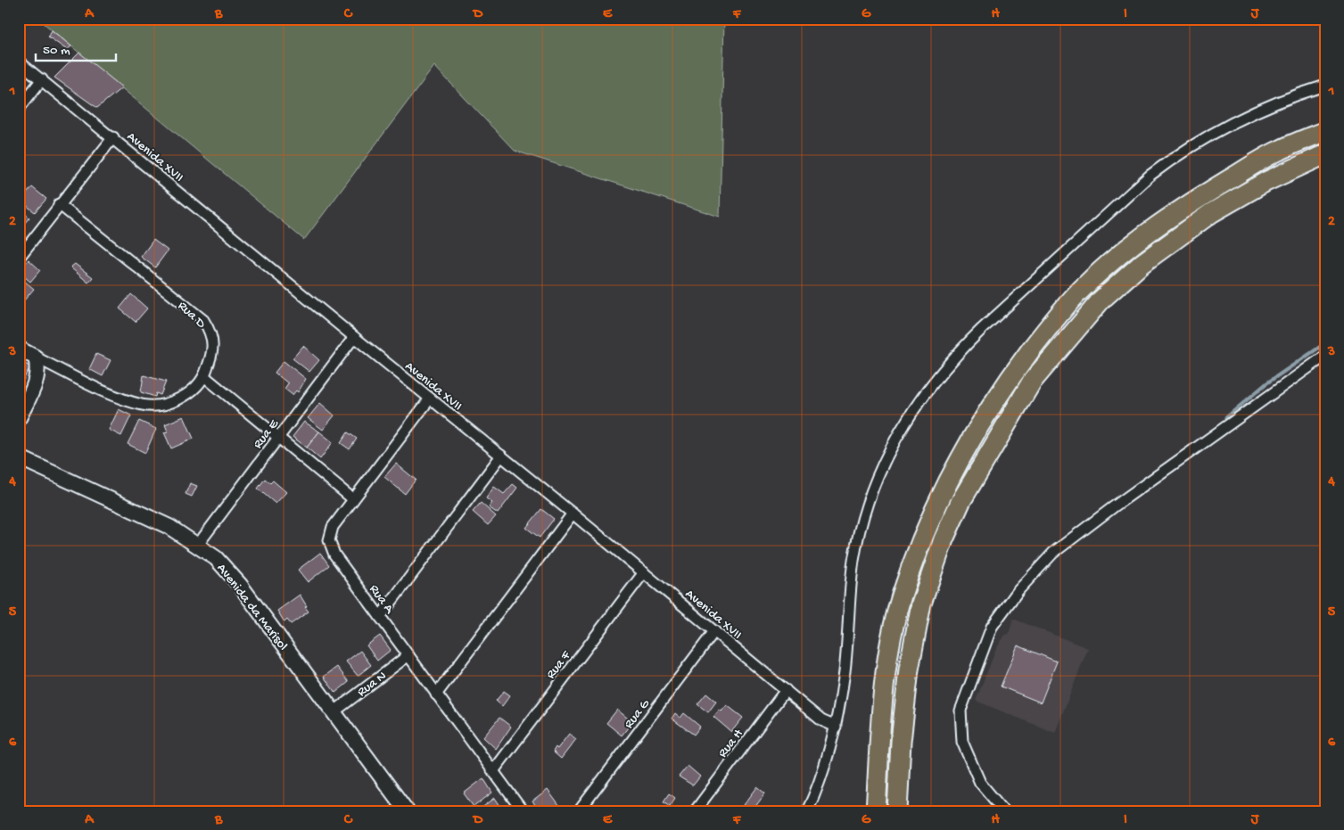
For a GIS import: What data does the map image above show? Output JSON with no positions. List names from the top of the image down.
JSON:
{
  "streets": {
    "street": [
      "Avenida XVII",
      "Rua D",
      "Rua E",
      "Rua A",
      "Avenida da Marisol",
      "Rua F",
      "Rua N",
      "Rua G",
      "Rua H"
    ]
  },
  "crossings": [
    ["Avenida XVII", "Rua E"],
    ["Avenida XVII", "Rua A"],
    ["Avenida XVII", "Rua F"],
    ["Avenida XVII", "Rua G"],
    ["Avenida XVII", "Rua H"],
    ["Rua E", "Avenida da Marisol"],
    ["Rua A", "Rua F"],
    ["Rua A", "Rua N"],
    ["Avenida da Marisol", "Rua N"]
  ],
  "scale_bar": "50 m",
  "grid": {
    "columns": [
      "A",
      "B",
      "C",
      "D",
      "E",
      "F",
      "G",
      "H",
      "I",
      "J"
    ],
    "rows": [
      "1",
      "2",
      "3",
      "4",
      "5",
      "6"
    ]
  }
}
